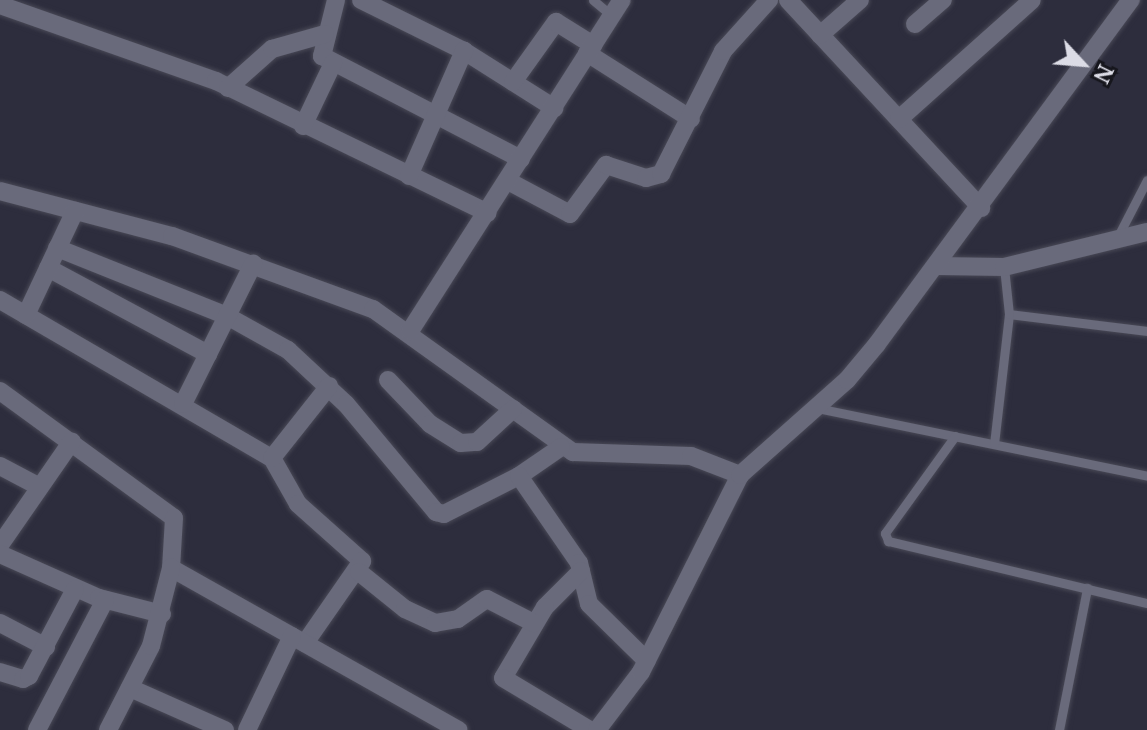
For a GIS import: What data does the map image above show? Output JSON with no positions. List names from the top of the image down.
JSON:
{
  "north": "bottom right"
}
